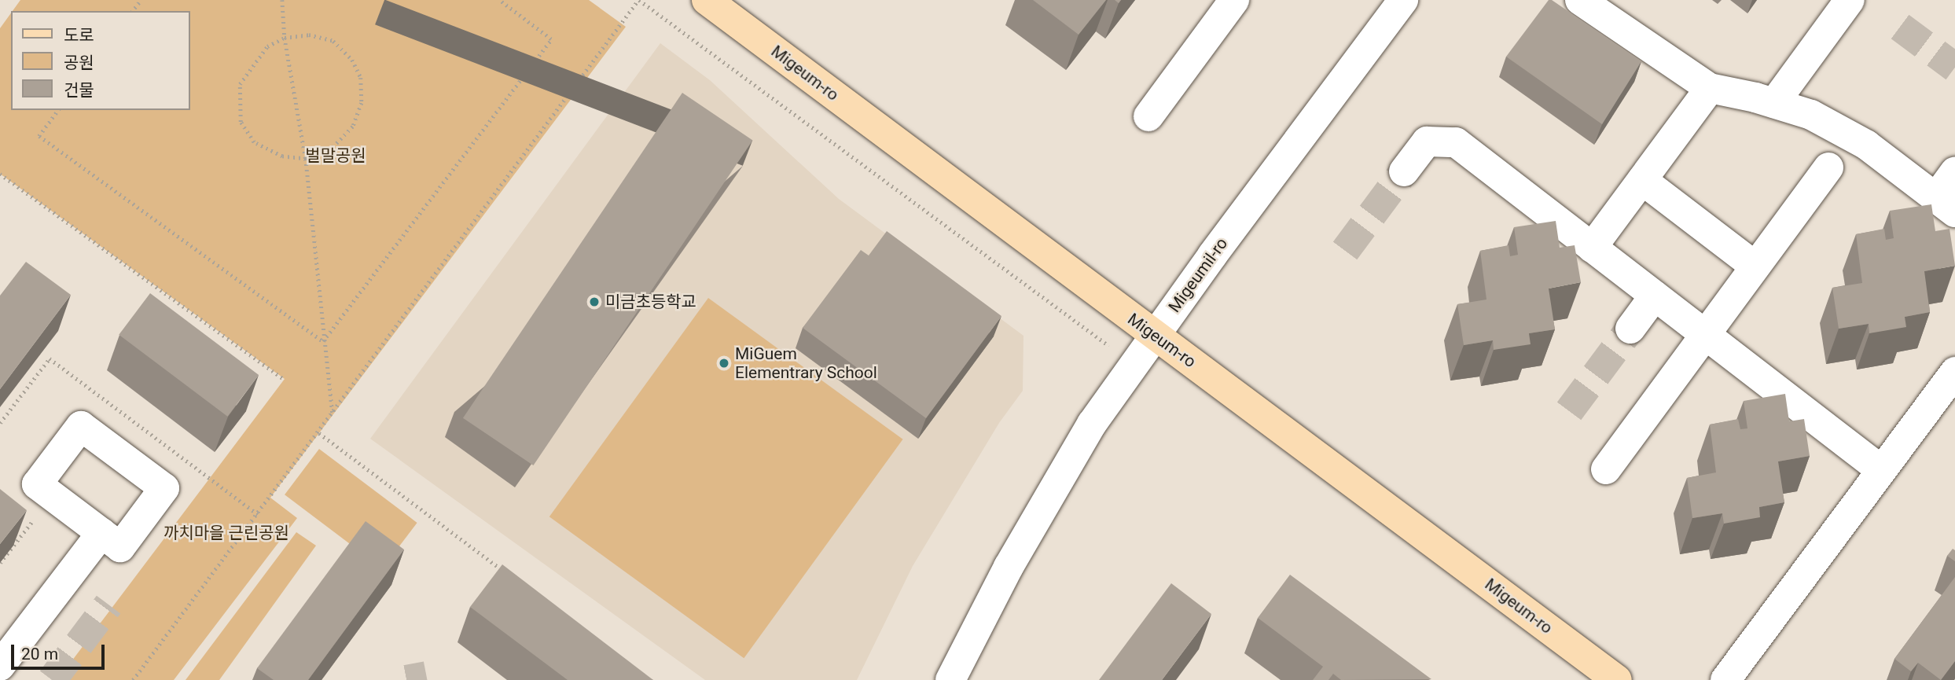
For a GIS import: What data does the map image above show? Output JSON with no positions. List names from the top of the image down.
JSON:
{
  "streets": {
    "main road": ["Migeum-ro"],
    "street": ["Migeumil-ro"]
  },
  "crossings": [
    ["Migeum-ro", "Migeumil-ro"]
  ],
  "parks": ["벌말공원", "까치마을 근린공원"],
  "places": ["미금초등학교", "MiGuem Elementrary School"],
  "legend": ["도로", "공원", "건물"],
  "scale_bar": "20 m"
}
